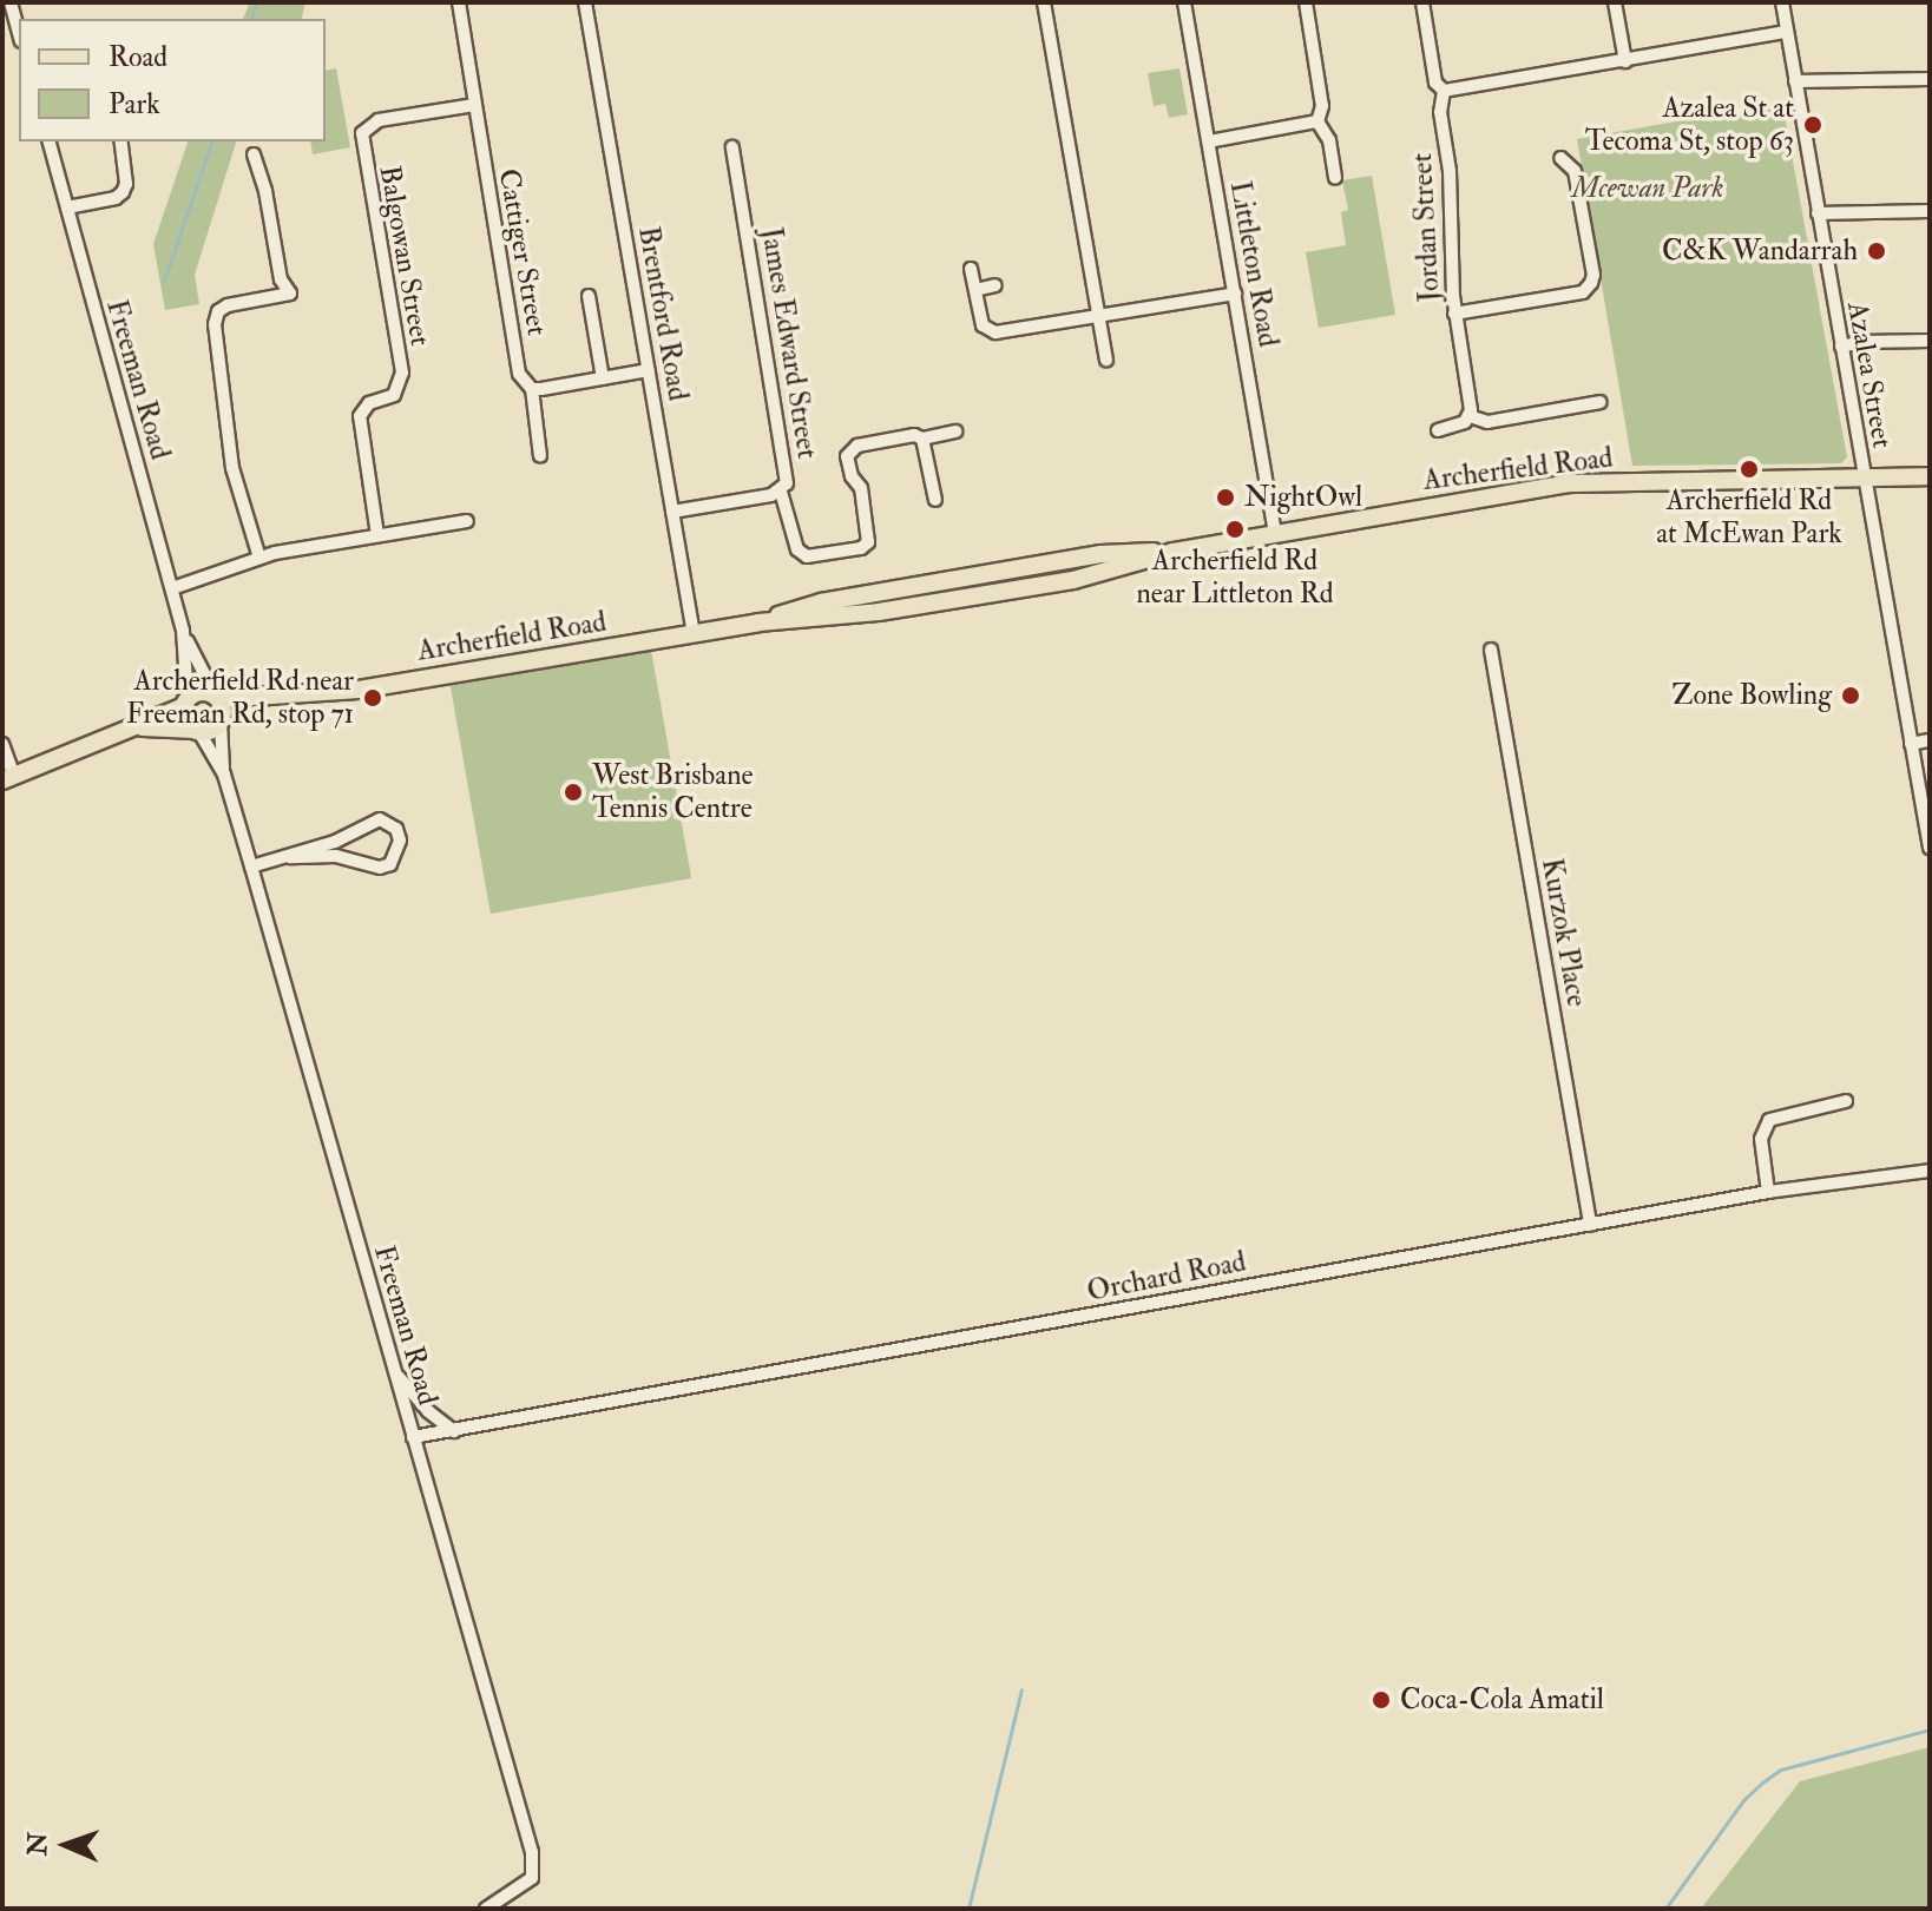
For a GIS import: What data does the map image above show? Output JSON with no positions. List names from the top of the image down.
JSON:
{
  "streets": {
    "main road": ["Archerfield Road"],
    "street": [
      "Jordan Street",
      "Cattiger Street",
      "Balgowan Street",
      "Littleton Road",
      "Brentford Road",
      "James Edward Street",
      "Azalea Street",
      "Freeman Road",
      "Kurzok Place",
      "Orchard Road"
    ]
  },
  "crossings": [
    ["Cattiger Street", "Balgowan Street"],
    ["Littleton Road", "Archerfield Road"],
    ["Brentford Road", "James Edward Street"],
    ["Brentford Road", "Archerfield Road"],
    ["Azalea Street", "Archerfield Road"],
    ["Freeman Road", "Archerfield Road"],
    ["Freeman Road", "Orchard Road"],
    ["Kurzok Place", "Orchard Road"]
  ],
  "parks": ["Mcewan Park"],
  "places": [
    "Azalea St at Tecoma St, stop 63",
    "C&K Wandarrah",
    "Archerfield Rd at McEwan Park",
    "NightOwl",
    "Archerfield Rd near Littleton Rd",
    "Zone Bowling",
    "Archerfield Rd near Freeman Rd, stop 71",
    "West Brisbane Tennis Centre",
    "Coca-Cola Amatil"
  ],
  "legend": ["Road", "Park"],
  "north": "left"
}
